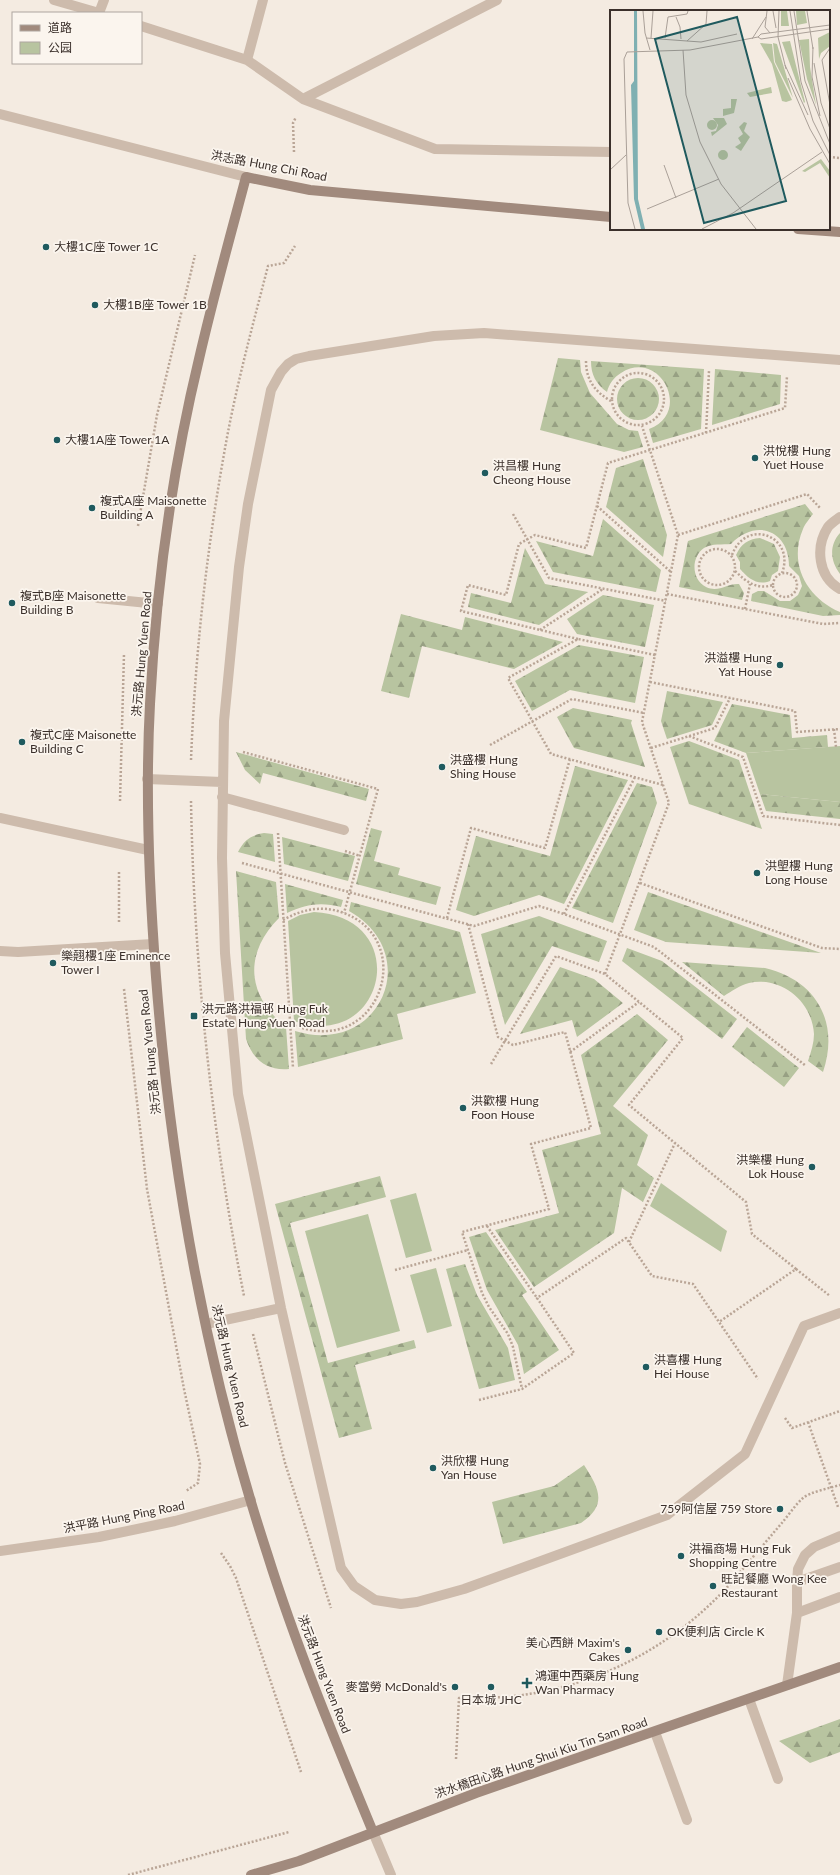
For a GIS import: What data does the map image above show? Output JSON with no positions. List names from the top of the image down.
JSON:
{
  "streets": {
    "street": [
      "洪志路 Hung Chi Road",
      "洪元路 Hung Yuen Road",
      "洪平路 Hung Ping Road",
      "洪水橋田心路 Hung Shui Kiu Tin Sam Road"
    ]
  },
  "crossings": [
    ["洪志路 Hung Chi Road", "洪元路 Hung Yuen Road"],
    ["洪元路 Hung Yuen Road", "洪平路 Hung Ping Road"],
    ["洪元路 Hung Yuen Road", "洪水橋田心路 Hung Shui Kiu Tin Sam Road"]
  ],
  "places": {
    "other": [
      "大樓1C座 Tower 1C",
      "大樓1B座 Tower 1B",
      "大樓1A座 Tower 1A",
      "洪悅樓 Hung Yuet House",
      "洪昌樓 Hung Cheong House",
      "複式A座 Maisonette Building A",
      "複式B座 Maisonette Building B",
      "洪溢樓 Hung Yat House",
      "複式C座 Maisonette Building C",
      "洪盛樓 Hung Shing House",
      "洪塱樓 Hung Long House",
      "樂翹樓1座 Eminence Tower I",
      "洪歡樓 Hung Foon House",
      "洪樂樓 Hung Lok House",
      "洪喜樓 Hung Hei House",
      "洪欣樓 Hung Yan House",
      "759阿信屋 759 Store",
      "洪福商場 Hung Fuk Shopping Centre",
      "旺記餐廳 Wong Kee Restaurant",
      "OK便利店 Circle K",
      "美心西餅 Maxim's Cakes",
      "麥當勞 McDonald's",
      "日本城 JHC"
    ],
    "transit": ["洪元路洪福邨 Hung Fuk Estate Hung Yuen Road"],
    "health": ["鴻運中西藥房 Hung Wan Pharmacy"]
  },
  "legend": ["道路", "公园"]
}
